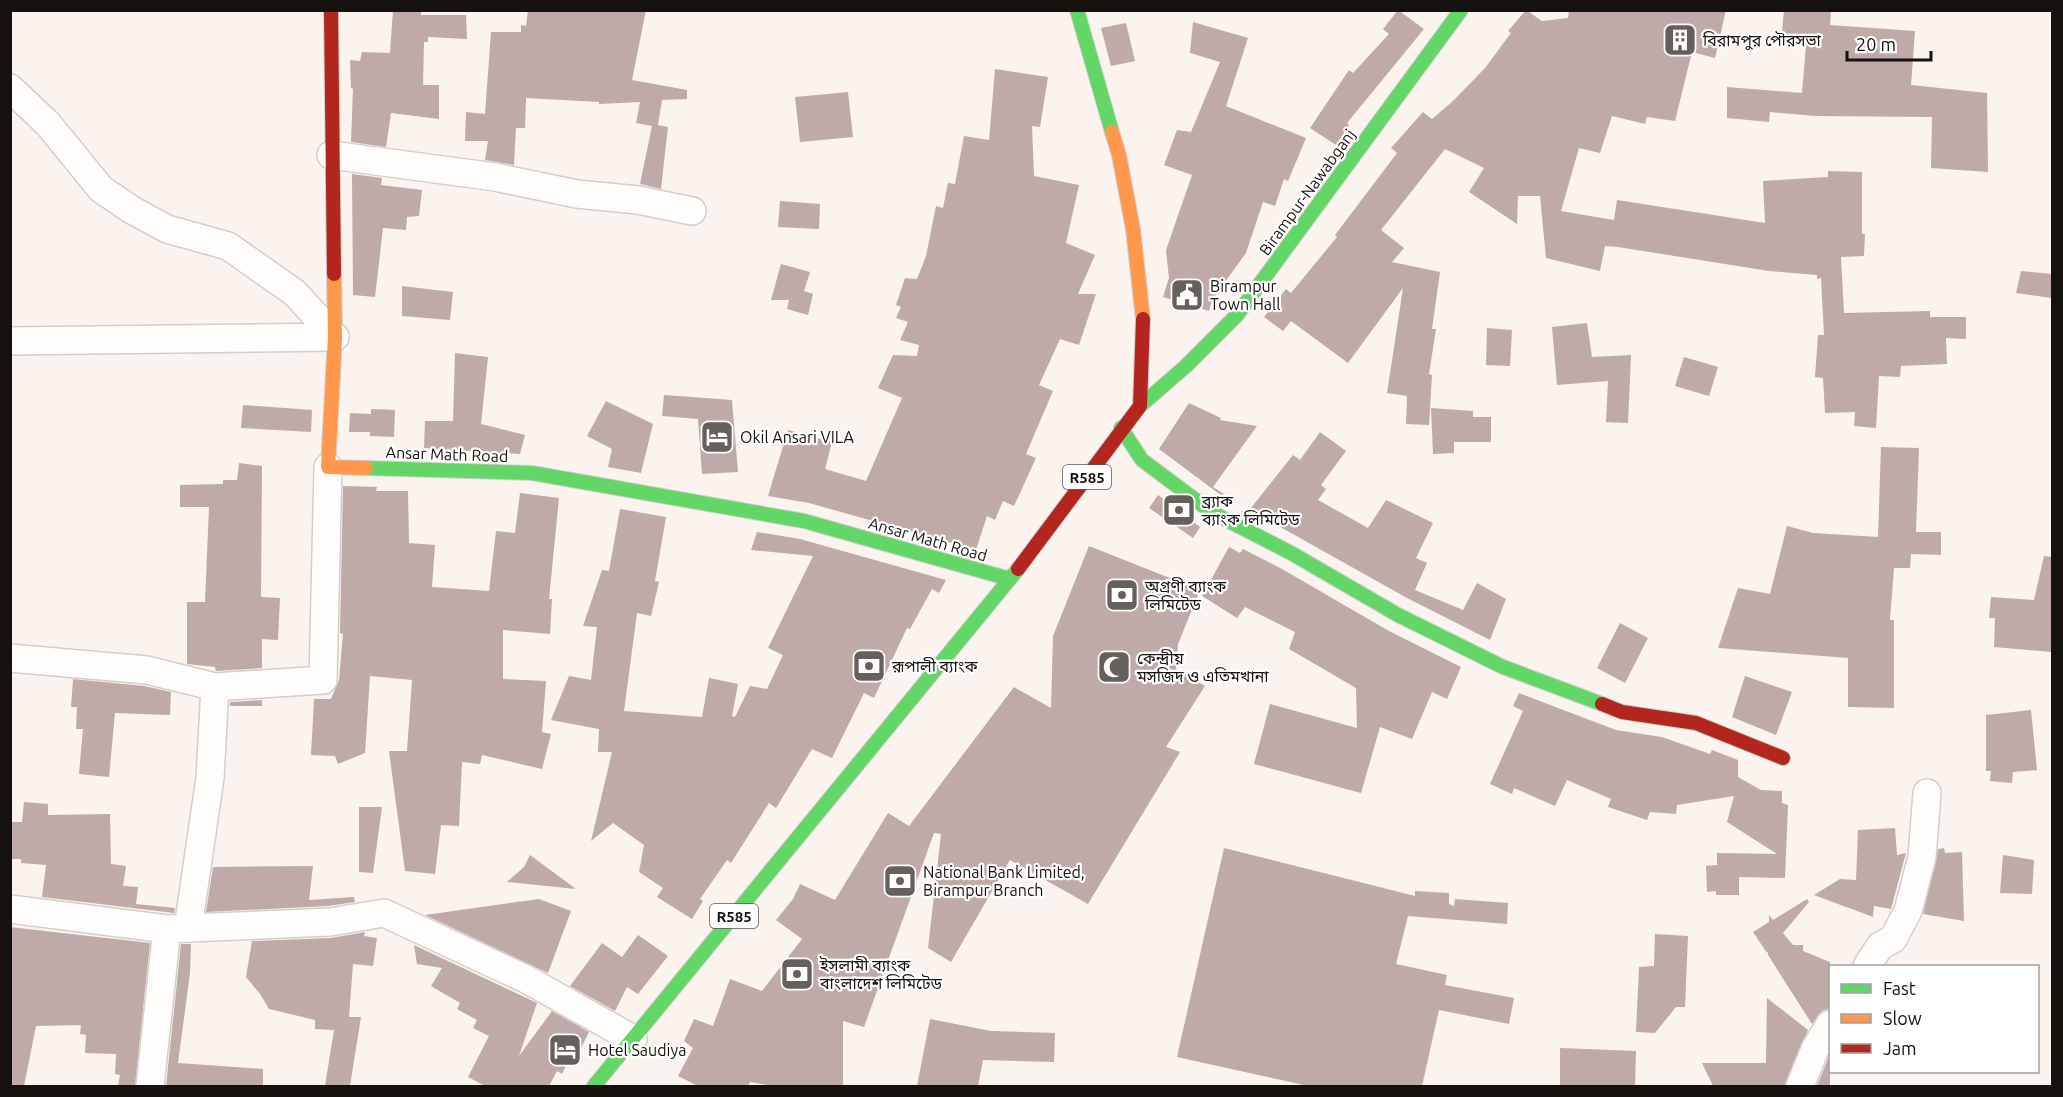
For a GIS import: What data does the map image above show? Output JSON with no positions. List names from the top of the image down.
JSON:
{
  "streets": {
    "street": ["Birampur-Nawabganj", "Ansar Math Road", "R585"]
  },
  "crossings": [
    ["Birampur-Nawabganj", "R585"],
    ["Ansar Math Road", "R585"]
  ],
  "places": {
    "building": ["বিরামপুর পৌরসভা"],
    "public building": ["Birampur Town Hall"],
    "hotel": ["Okil Ansari VILA", "Hotel Saudiya"],
    "bank": [
      "ব্র্যাক ব্যাংক লিমিটেড",
      "অগ্রণী ব্যাংক লিমিটেড",
      "রূপালী ব্যাংক",
      "National Bank Limited, Birampur Branch",
      "ইসলামী ব্যাংক বাংলাদেশ লিমিটেড"
    ],
    "mosque": ["কেন্দ্রীয় মসজিদ ও এতিমখানা"]
  },
  "legend": ["Fast", "Slow", "Jam"],
  "scale_bar": "20 m"
}
